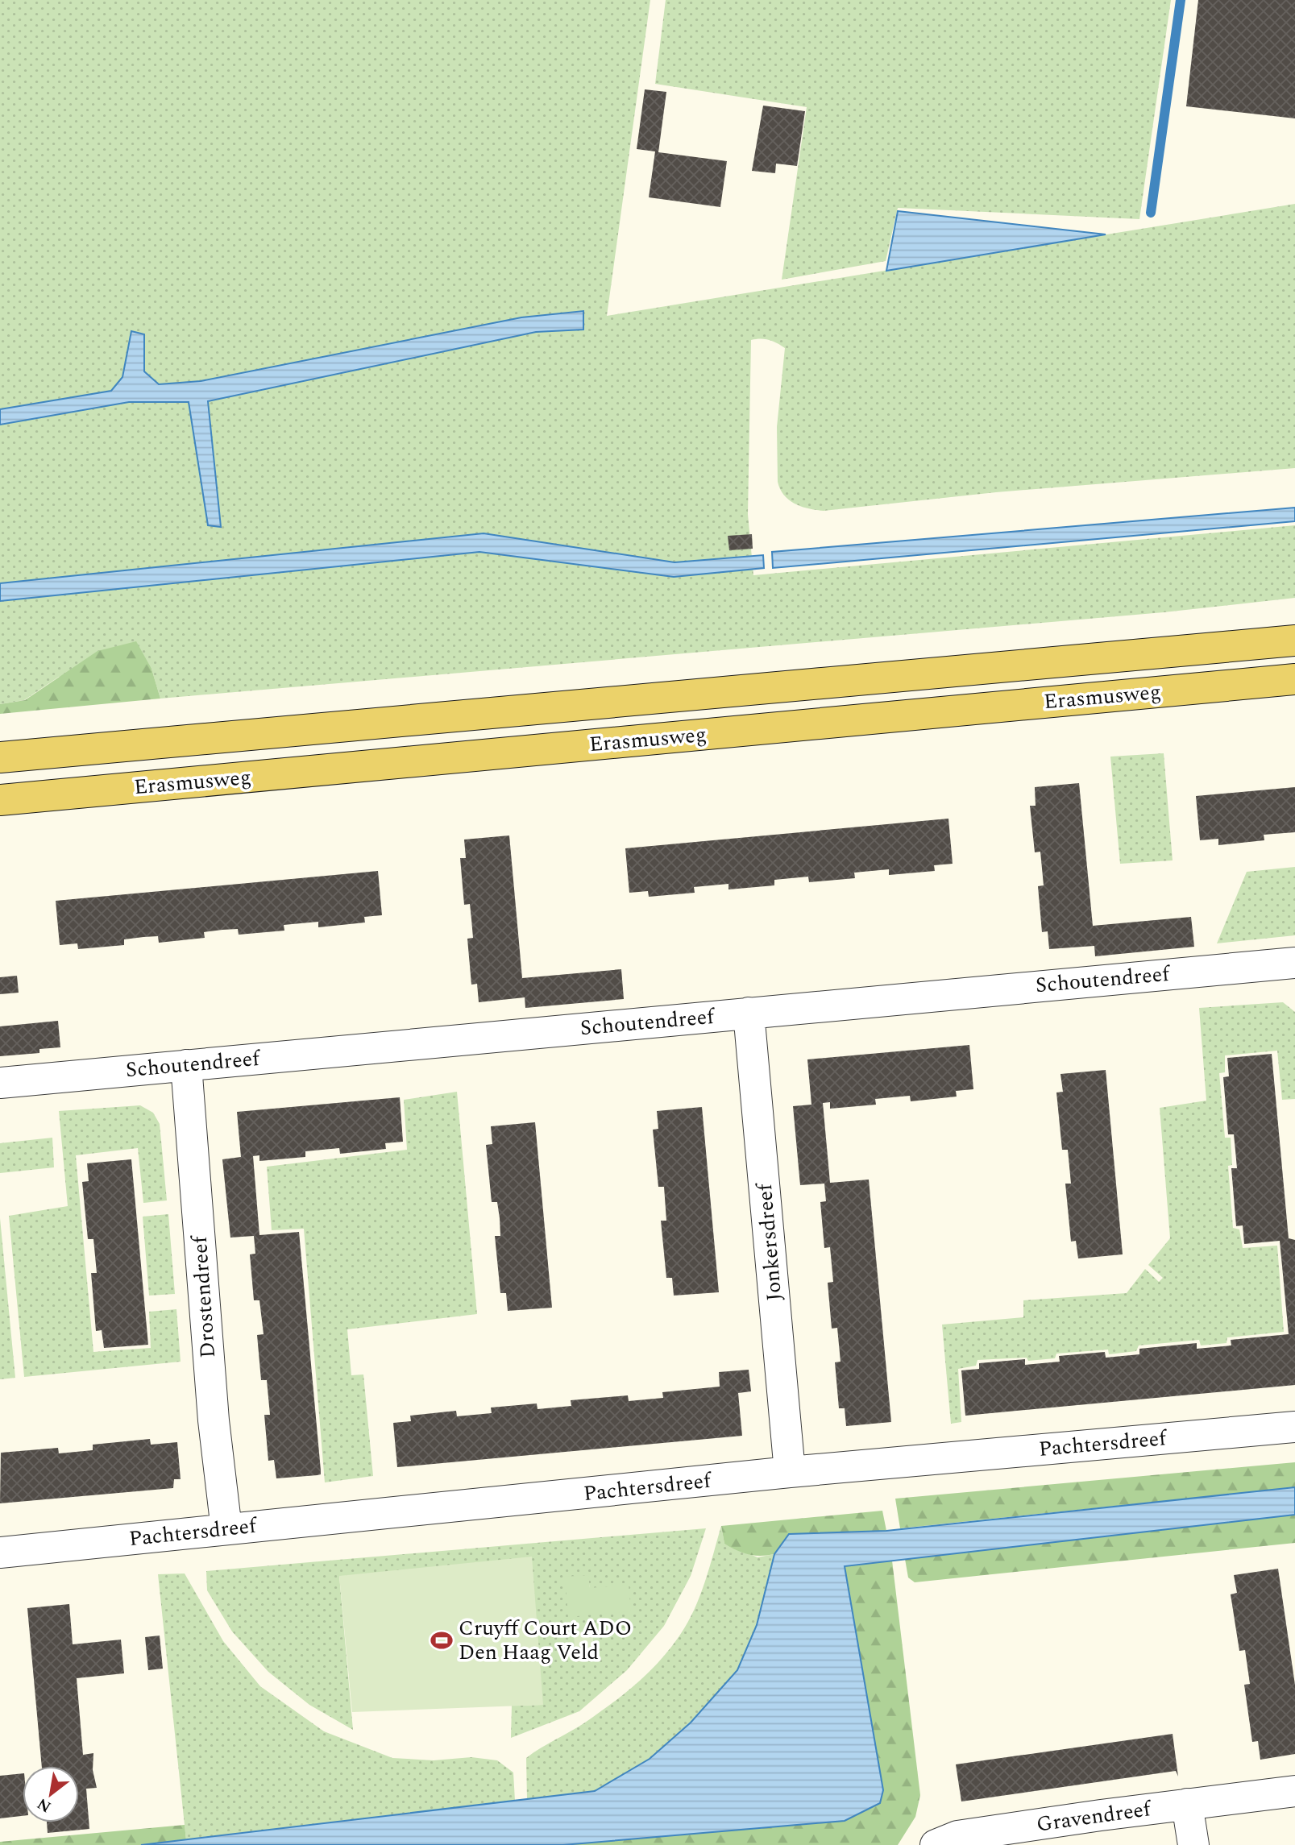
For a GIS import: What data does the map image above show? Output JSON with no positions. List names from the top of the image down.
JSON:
{
  "streets": {
    "main road": ["Erasmusweg"],
    "street": [
      "Schoutendreef",
      "Jonkersdreef",
      "Drostendreef",
      "Pachtersdreef",
      "Gravendreef"
    ]
  },
  "crossings": [
    ["Schoutendreef", "Jonkersdreef"],
    ["Schoutendreef", "Drostendreef"],
    ["Jonkersdreef", "Pachtersdreef"],
    ["Drostendreef", "Pachtersdreef"]
  ],
  "places": {
    "sports": ["Cruyff Court ADO Den Haag Veld"]
  },
  "north": "bottom left"
}
